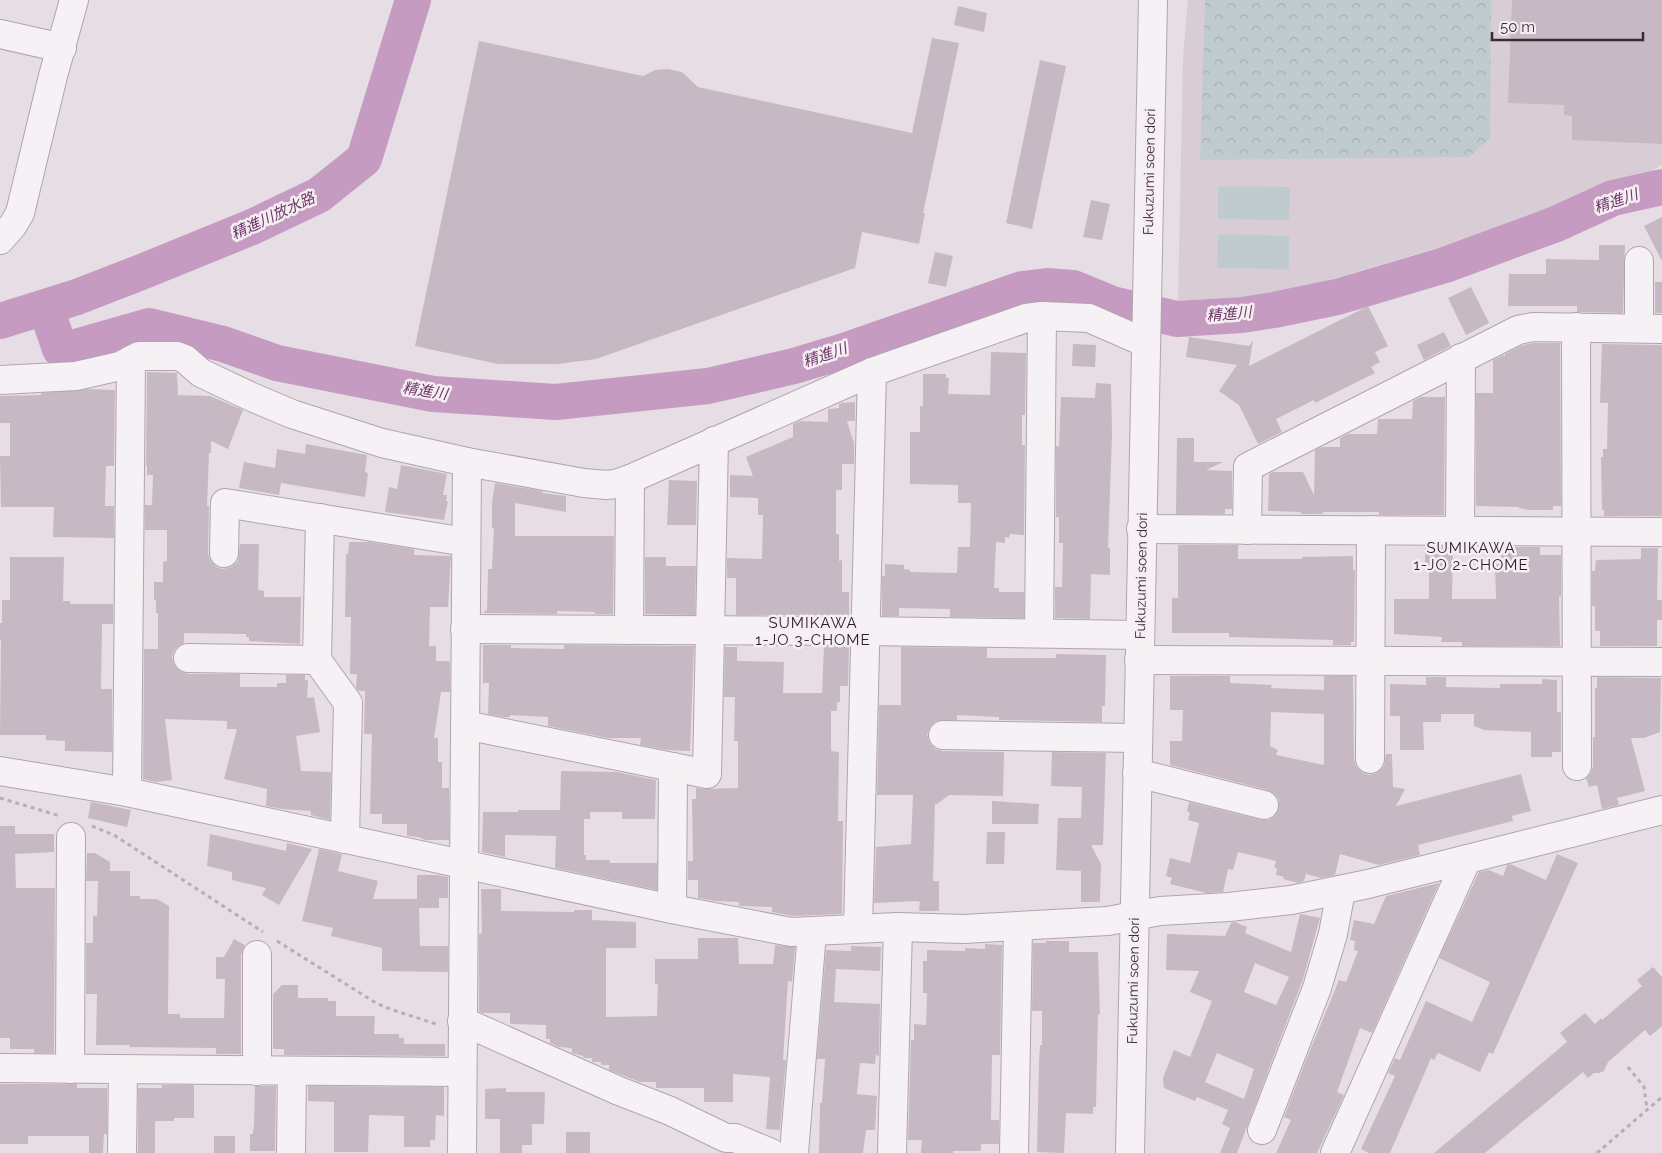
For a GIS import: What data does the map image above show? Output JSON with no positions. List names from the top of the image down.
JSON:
{
  "streets": {
    "street": ["Fukuzumi soen dori"]
  },
  "districts": ["SUMIKAWA 1-JO 2-CHOME", "SUMIKAWA 1-JO 3-CHOME"],
  "water": ["精進川", "精進川放水路"],
  "scale_bar": "50 m"
}
